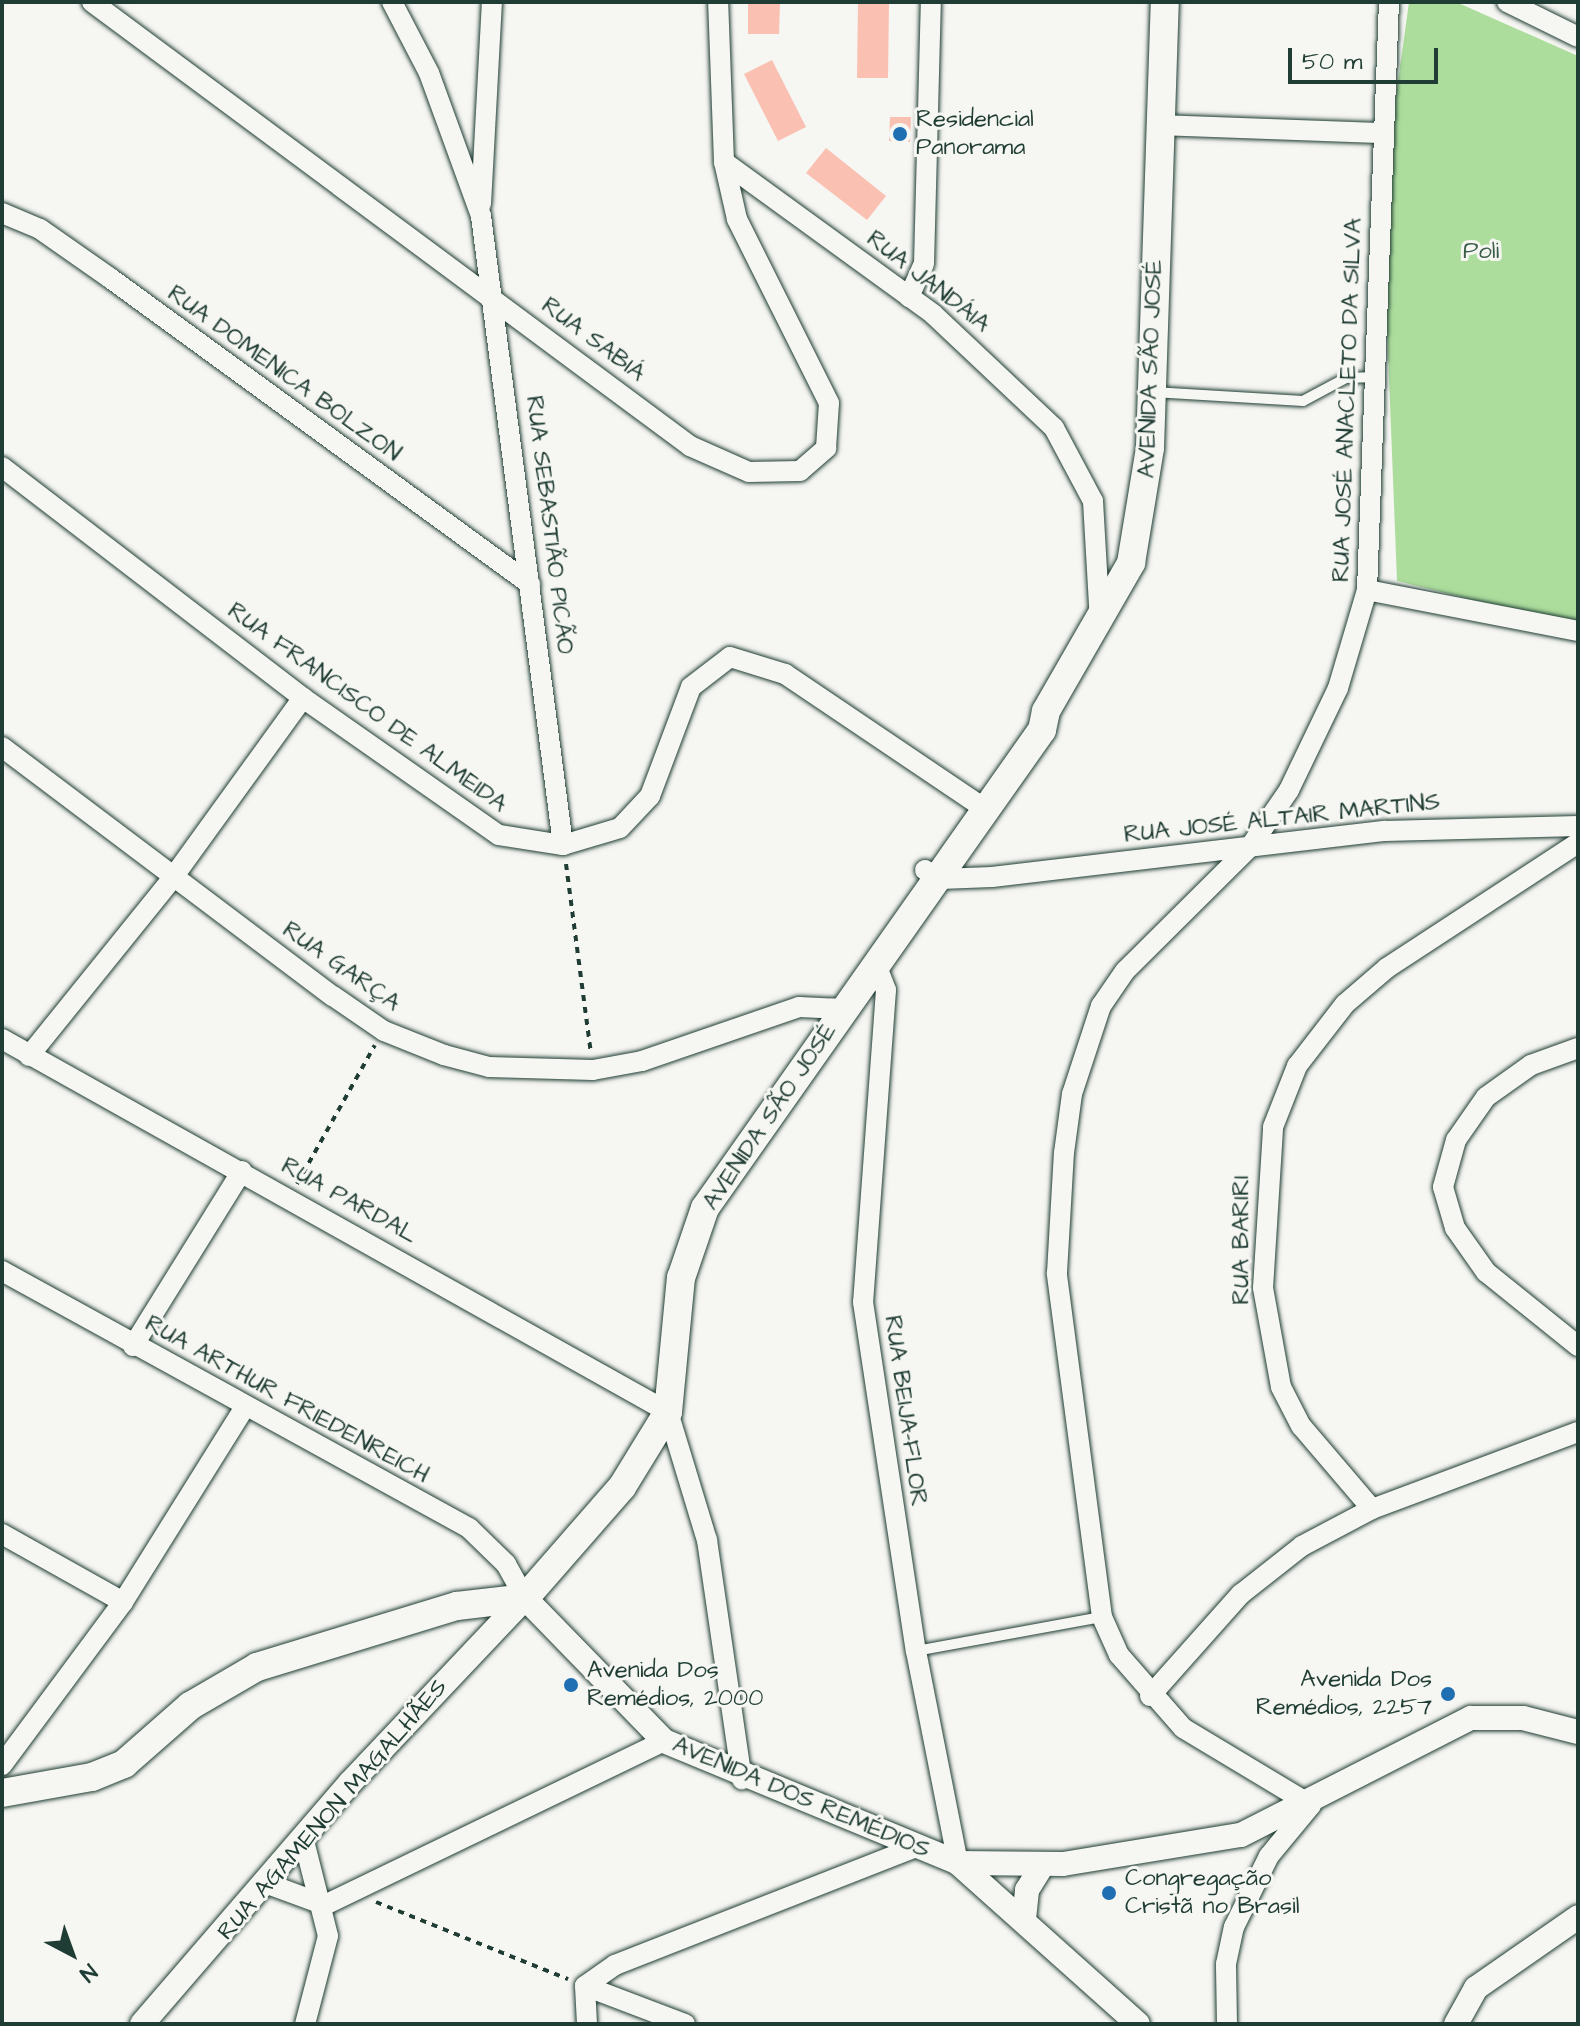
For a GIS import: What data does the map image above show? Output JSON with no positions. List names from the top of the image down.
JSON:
{
  "streets": {
    "main road": ["AVENIDA SÃO JOSÉ"],
    "street": [
      "RUA JANDÁIA",
      "RUA SABIÁ",
      "RUA DOMENICA BOLZON",
      "RUA JOSÉ ANACLETO DA SILVA",
      "RUA SEBASTIÃO PICÃO",
      "RUA FRANCISCO DE ALMEIDA",
      "RUA JOSÉ ALTAIR MARTINS",
      "RUA GARÇA",
      "RUA PARDAL",
      "RUA BARIRI",
      "RUA ARTHUR FRIEDENREICH",
      "RUA BEIJA-FLOR",
      "AVENIDA DOS REMÉDIOS",
      "RUA AGAMENON MAGALHÃES"
    ]
  },
  "crossings": [
    ["RUA JANDÁIA", "RUA SABIÁ"],
    ["RUA JANDÁIA", "AVENIDA SÃO JOSÉ"],
    ["RUA SABIÁ", "RUA SEBASTIÃO PICÃO"],
    ["AVENIDA SÃO JOSÉ", "RUA FRANCISCO DE ALMEIDA"],
    ["AVENIDA SÃO JOSÉ", "RUA JOSÉ ALTAIR MARTINS"],
    ["AVENIDA SÃO JOSÉ", "RUA GARÇA"],
    ["AVENIDA SÃO JOSÉ", "RUA PARDAL"],
    ["AVENIDA SÃO JOSÉ", "RUA ARTHUR FRIEDENREICH"],
    ["AVENIDA SÃO JOSÉ", "RUA BEIJA-FLOR"],
    ["AVENIDA SÃO JOSÉ", "AVENIDA DOS REMÉDIOS"],
    ["AVENIDA SÃO JOSÉ", "RUA AGAMENON MAGALHÃES"],
    ["RUA DOMENICA BOLZON", "RUA SEBASTIÃO PICÃO"],
    ["RUA JOSÉ ANACLETO DA SILVA", "RUA JOSÉ ALTAIR MARTINS"],
    ["RUA JOSÉ ANACLETO DA SILVA", "AVENIDA DOS REMÉDIOS"],
    ["RUA SEBASTIÃO PICÃO", "RUA FRANCISCO DE ALMEIDA"],
    ["RUA ARTHUR FRIEDENREICH", "AVENIDA DOS REMÉDIOS"],
    ["RUA ARTHUR FRIEDENREICH", "RUA AGAMENON MAGALHÃES"],
    ["RUA BEIJA-FLOR", "AVENIDA DOS REMÉDIOS"],
    ["AVENIDA DOS REMÉDIOS", "RUA AGAMENON MAGALHÃES"]
  ],
  "parks": ["Poli"],
  "places": [
    "Residencial Panorama",
    "Avenida Dos Remédios, 2000",
    "Avenida Dos Remédios, 2257",
    "Congregação Cristã no Brasil"
  ],
  "scale_bar": "50 m",
  "north": "bottom right"
}
